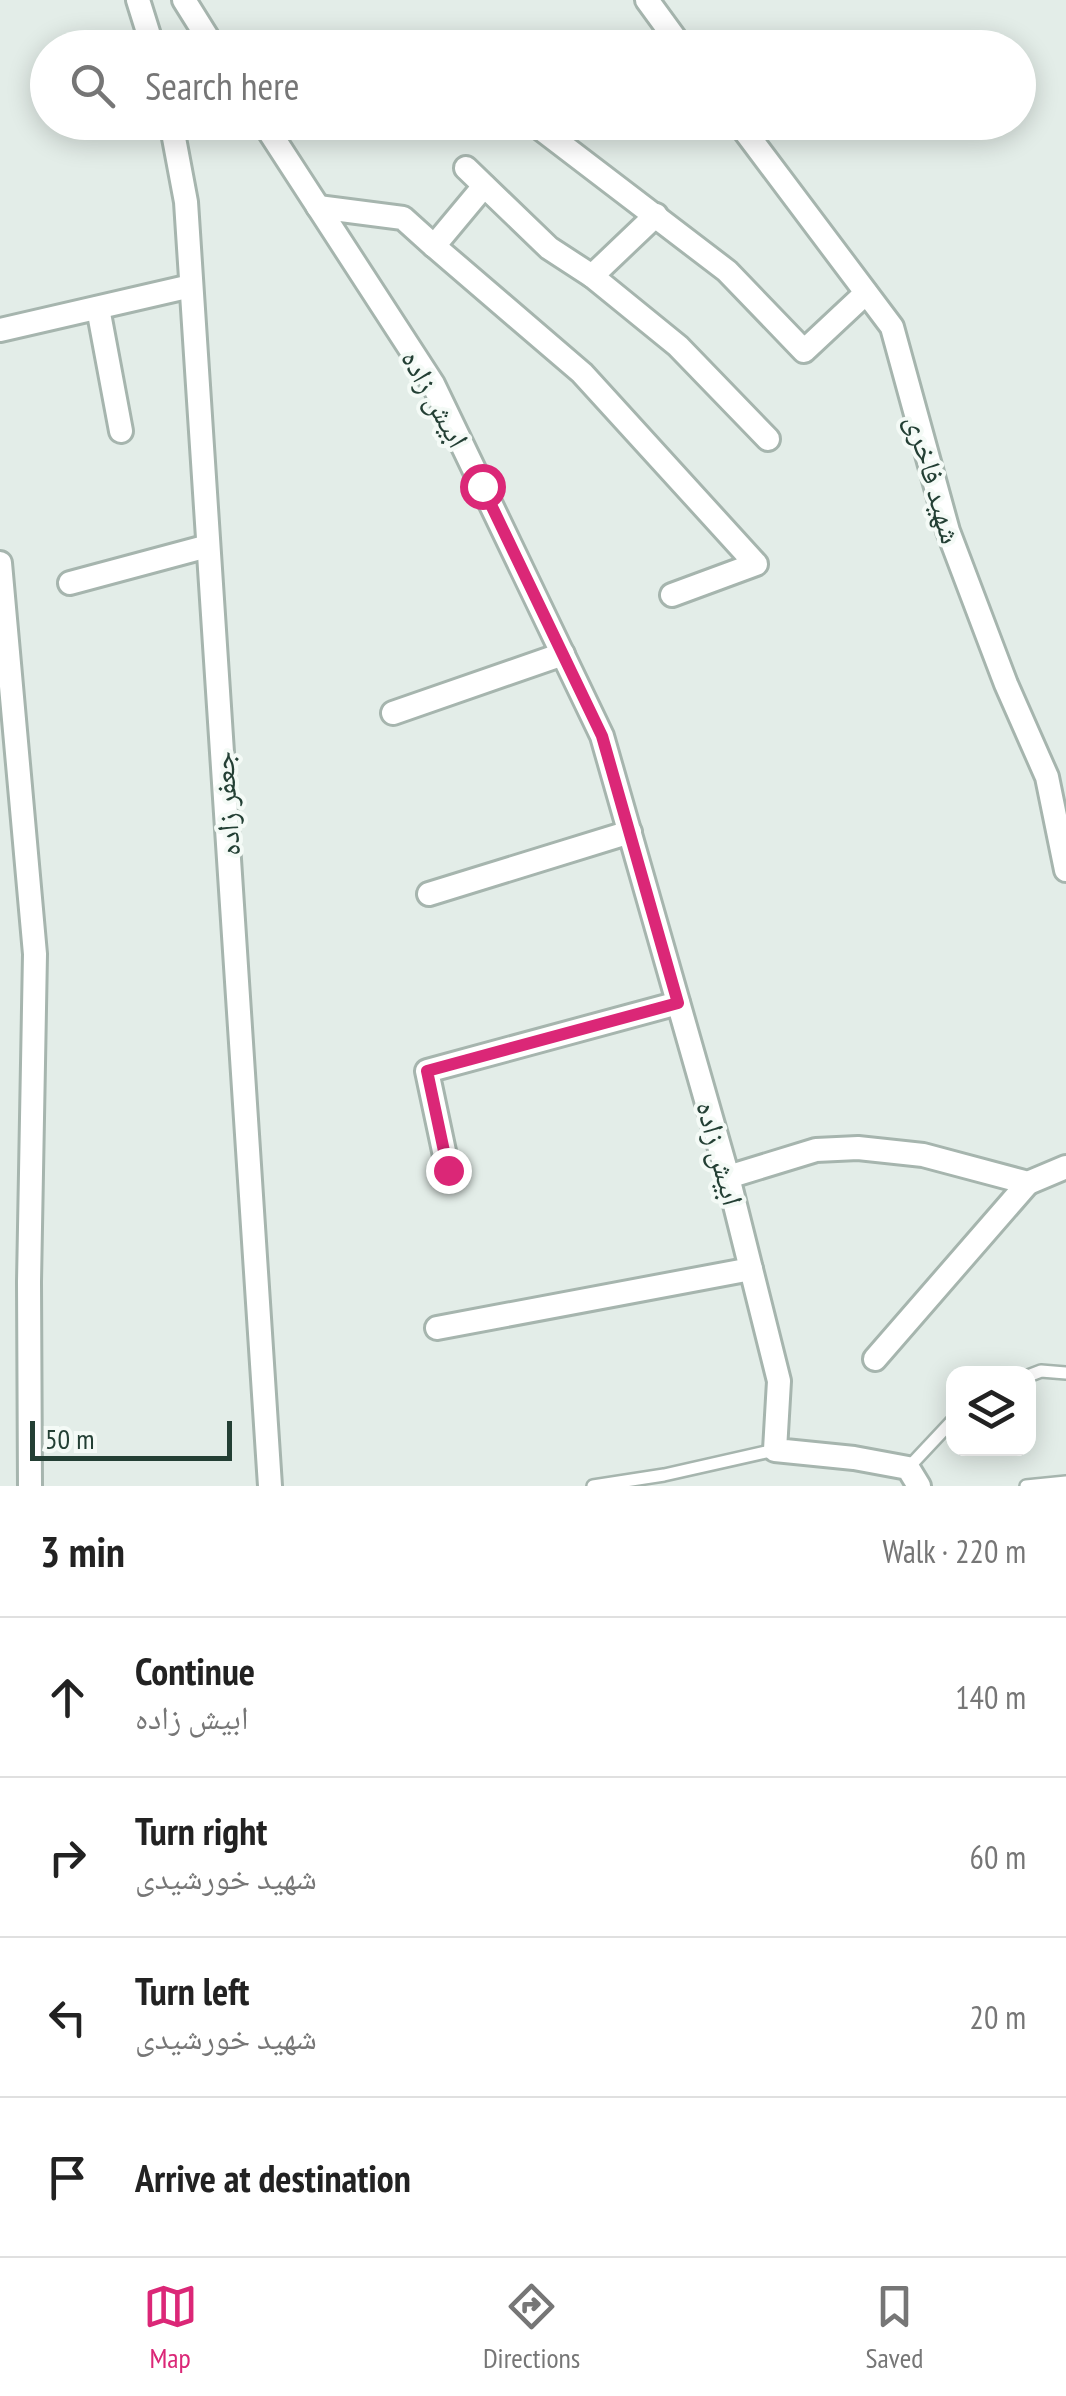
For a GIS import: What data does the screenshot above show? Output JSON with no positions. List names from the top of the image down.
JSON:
{
  "streets": {
    "street": ["ابیش زاده", "شهید فاخری", "جعفر زاده"]
  },
  "scale_bar": "50 m",
  "page": {
    "search": "Search here",
    "scale": "50 m",
    "heading": ["3 min", "Walk · 220 m"],
    "list": [
      ["Continue", "ابیش زاده", "140 m"],
      ["Turn right", "شهید خورشیدی", "60 m"],
      ["Turn left", "شهید خورشیدی", "20 m"],
      "Arrive at destination"
    ],
    "nav": ["Map", "Directions", "Saved"]
  }
}
